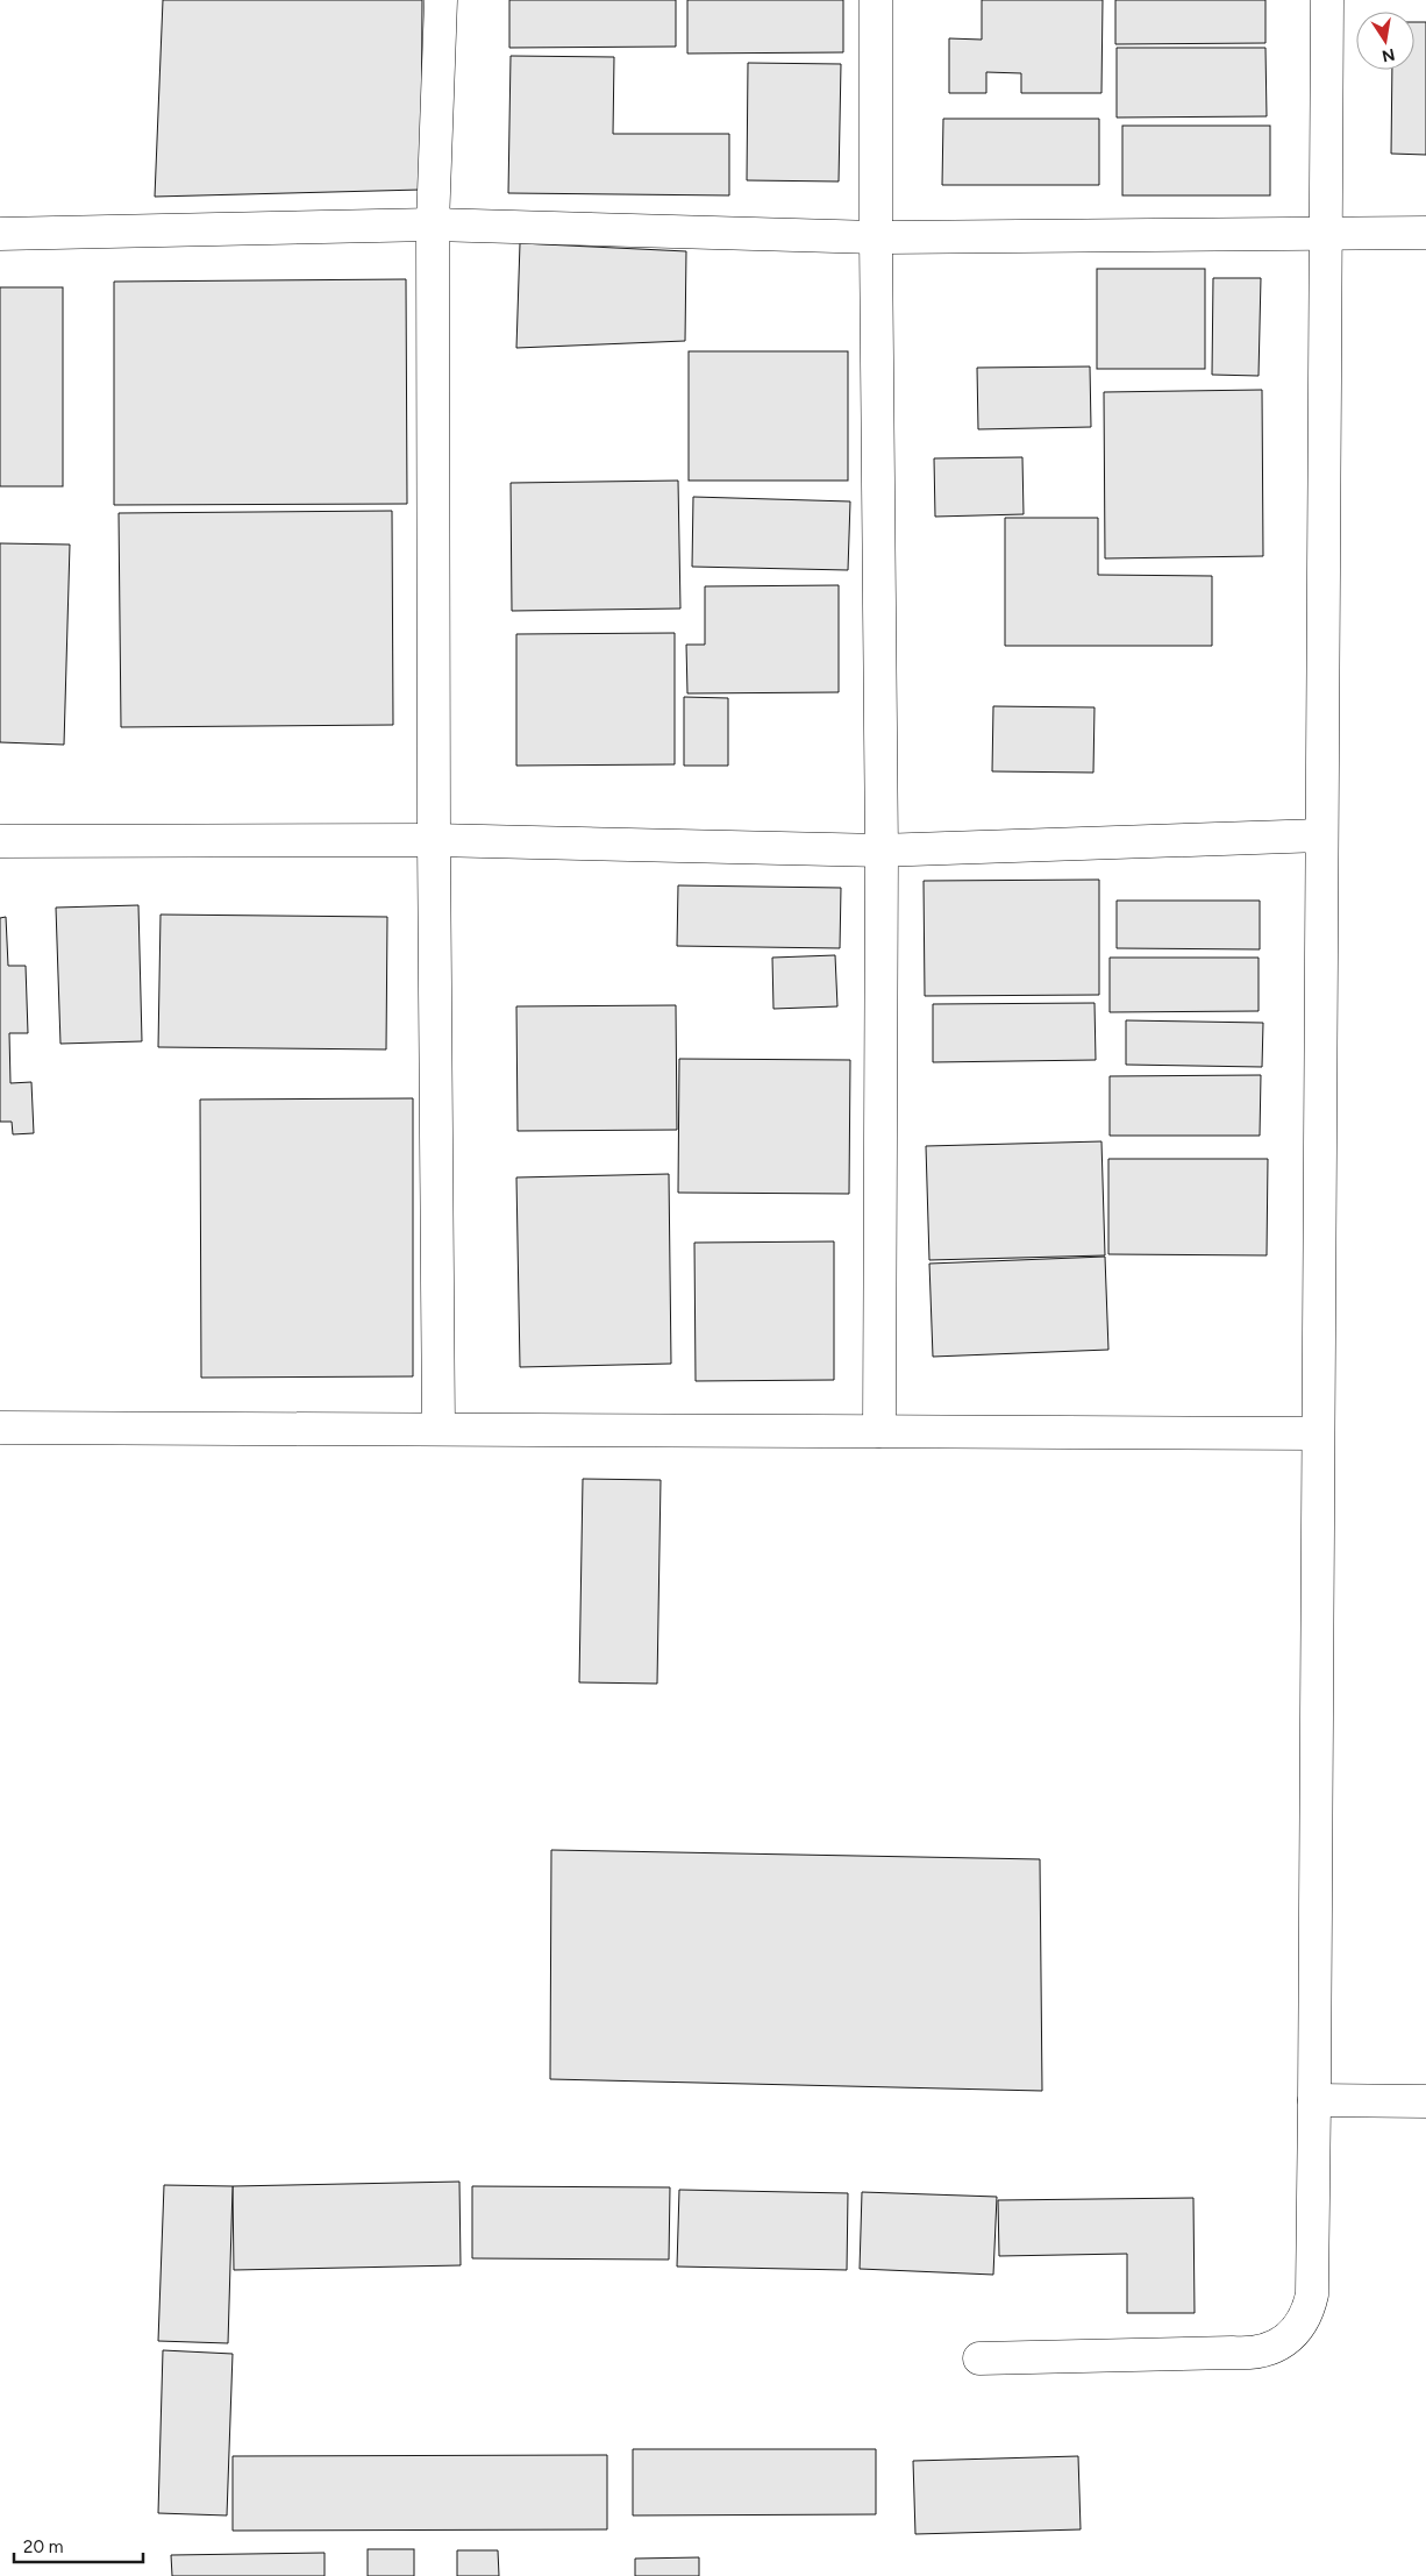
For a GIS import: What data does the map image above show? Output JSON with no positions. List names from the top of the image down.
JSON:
{
  "scale_bar": "20 m",
  "north": "bottom"
}
